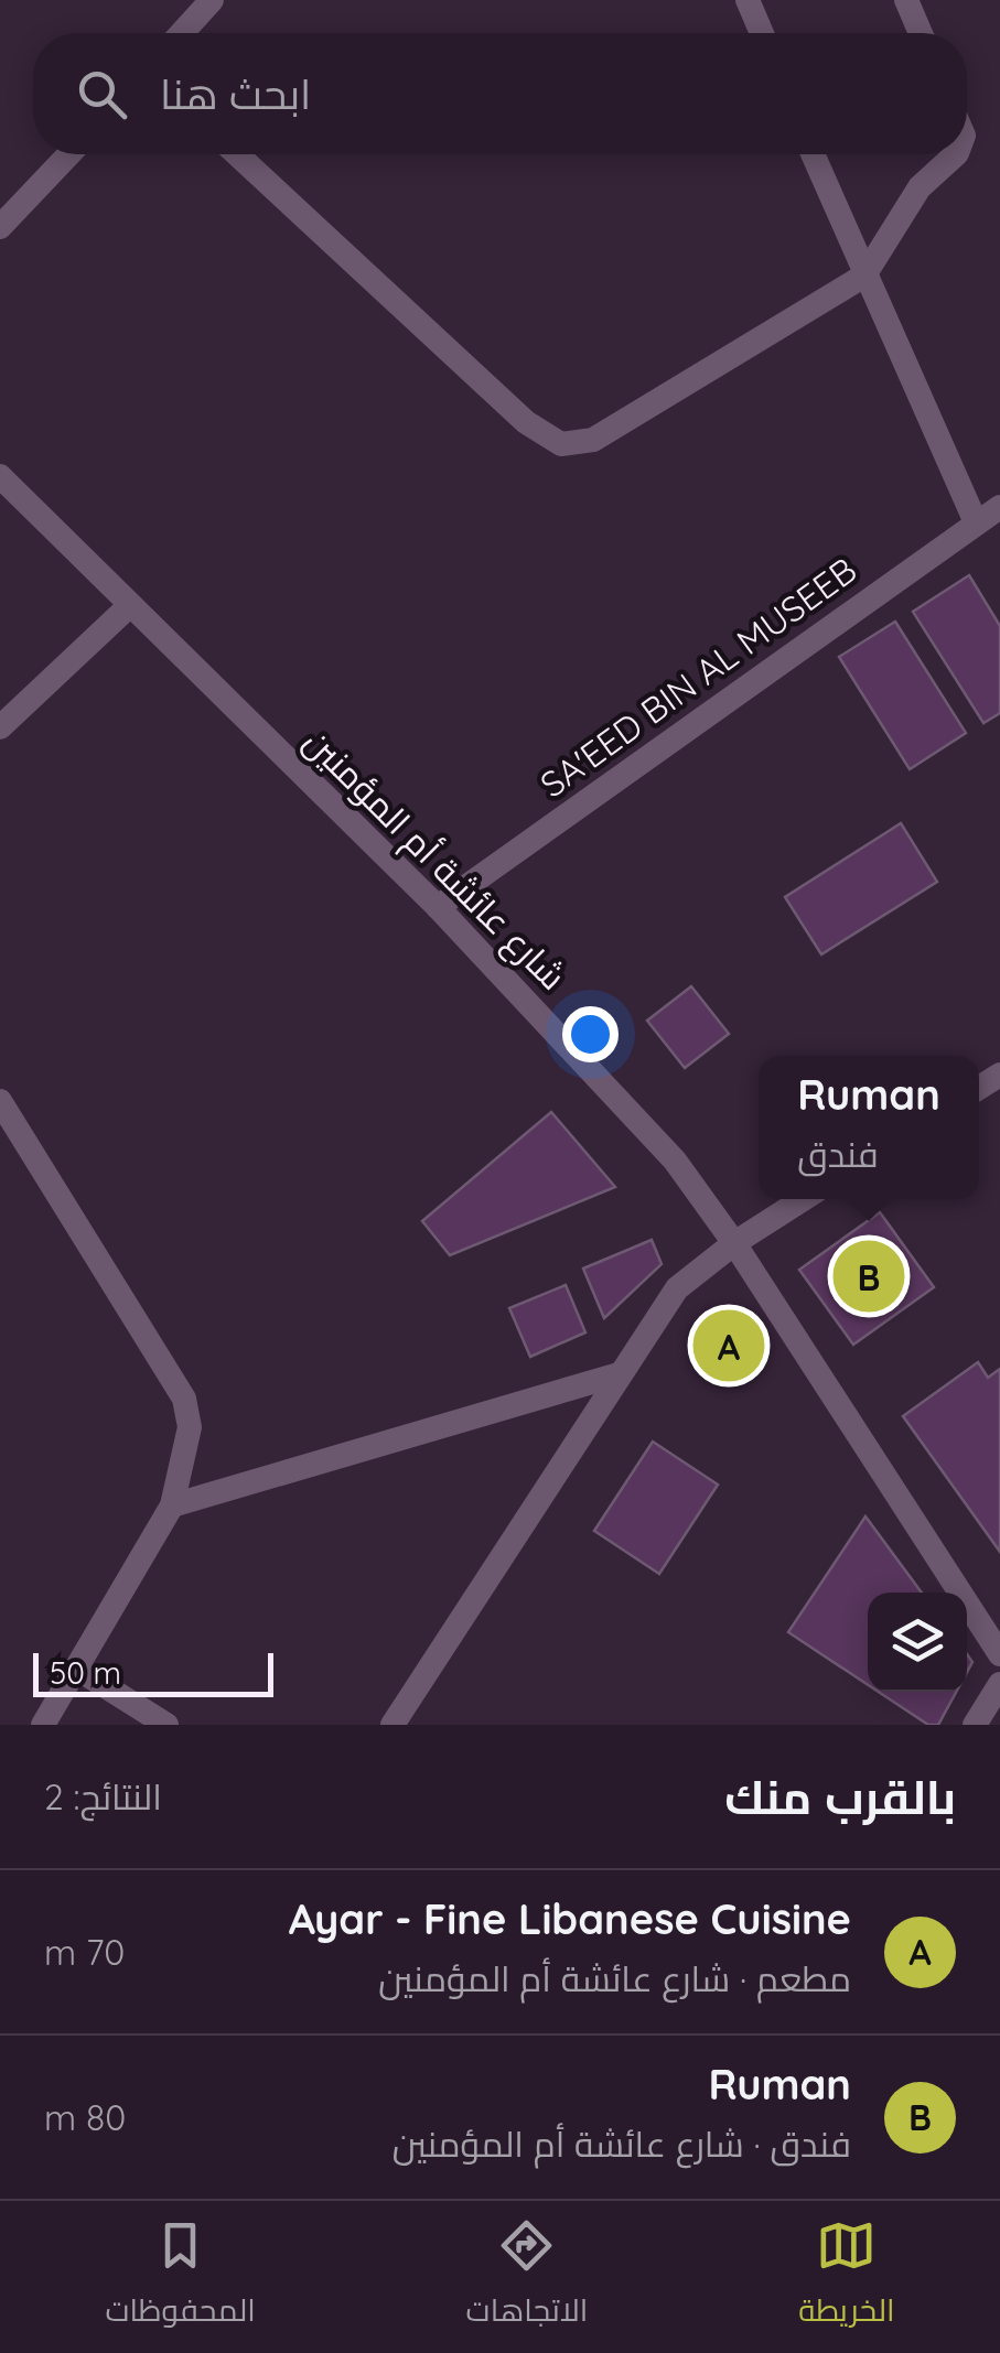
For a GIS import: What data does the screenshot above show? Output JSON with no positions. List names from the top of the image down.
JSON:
{
  "streets": {
    "street": ["SA'EED BIN AL MUSEEB", "شارع عائشة أم المؤمنين"]
  },
  "crossings": [
    ["SA'EED BIN AL MUSEEB", "شارع عائشة أم المؤمنين"]
  ],
  "scale_bar": "50 m",
  "page": {
    "search": "ابحث هنا",
    "popup": ["Ruman", "فندق"],
    "pins": ["B", "A"],
    "scale": "50 m",
    "heading": ["بالقرب منك", "النتائج: 2"],
    "list": [
      {
        "mark": "A",
        "name": "Ayar - Fine Libanese Cuisine",
        "note": "مطعم · شارع عائشة أم المؤمنين",
        "value": "70 m"
      },
      {
        "mark": "B",
        "name": "Ruman",
        "note": "فندق · شارع عائشة أم المؤمنين",
        "value": "80 m"
      }
    ],
    "nav": ["الخريطة", "الاتجاهات", "المحفوظات"]
  }
}
